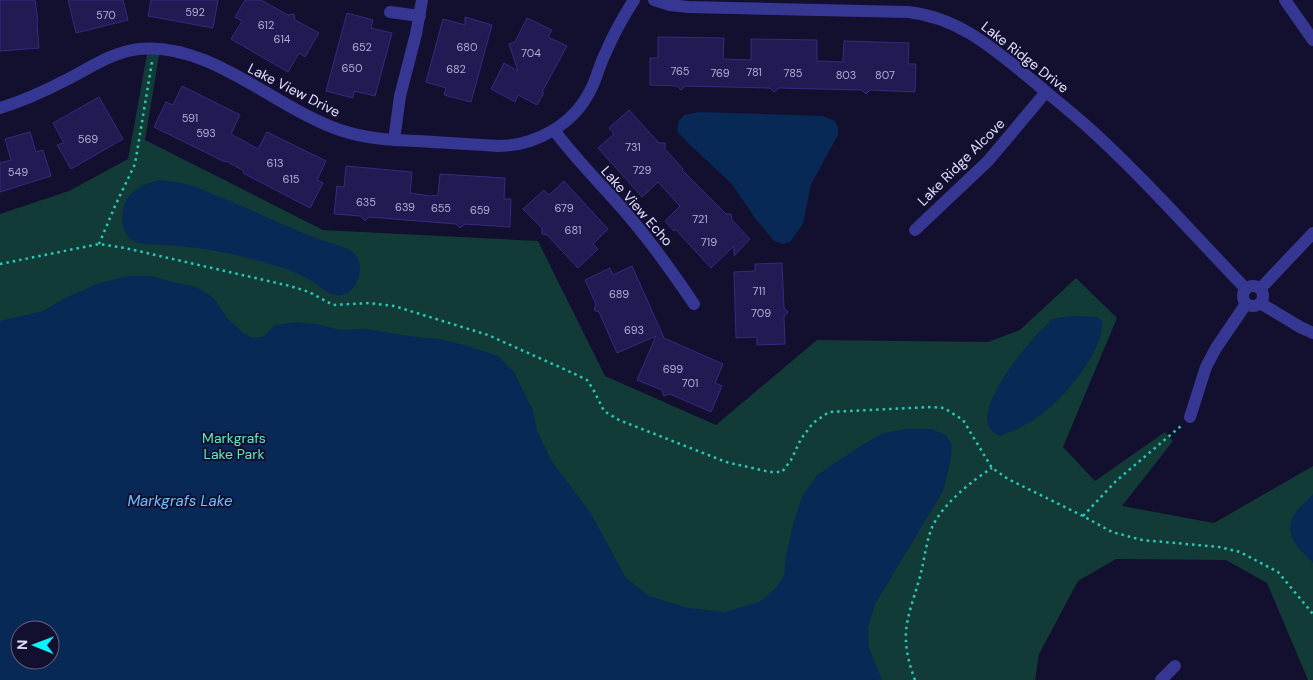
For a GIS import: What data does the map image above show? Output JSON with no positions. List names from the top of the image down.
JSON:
{
  "streets": {
    "street": [
      "Lake Ridge Drive",
      "Lake View Drive",
      "Lake Ridge Alcove",
      "Lake View Echo"
    ]
  },
  "crossings": [
    ["Lake Ridge Drive", "Lake Ridge Alcove"],
    ["Lake View Drive", "Lake View Echo"]
  ],
  "water": ["Markgrafs Lake"],
  "parks": ["Markgrafs Lake Park"],
  "house_numbers": [
    "592",
    "570",
    "612",
    "614",
    "652",
    "680",
    "704",
    "650",
    "682",
    "765",
    "781",
    "769",
    "785",
    "803",
    "807",
    "591",
    "593",
    "569",
    "731",
    "613",
    "729",
    "549",
    "615",
    "635",
    "639",
    "655",
    "679",
    "659",
    "721",
    "681",
    "719",
    "711",
    "689",
    "709",
    "693",
    "699",
    "701"
  ],
  "north": "left"
}
